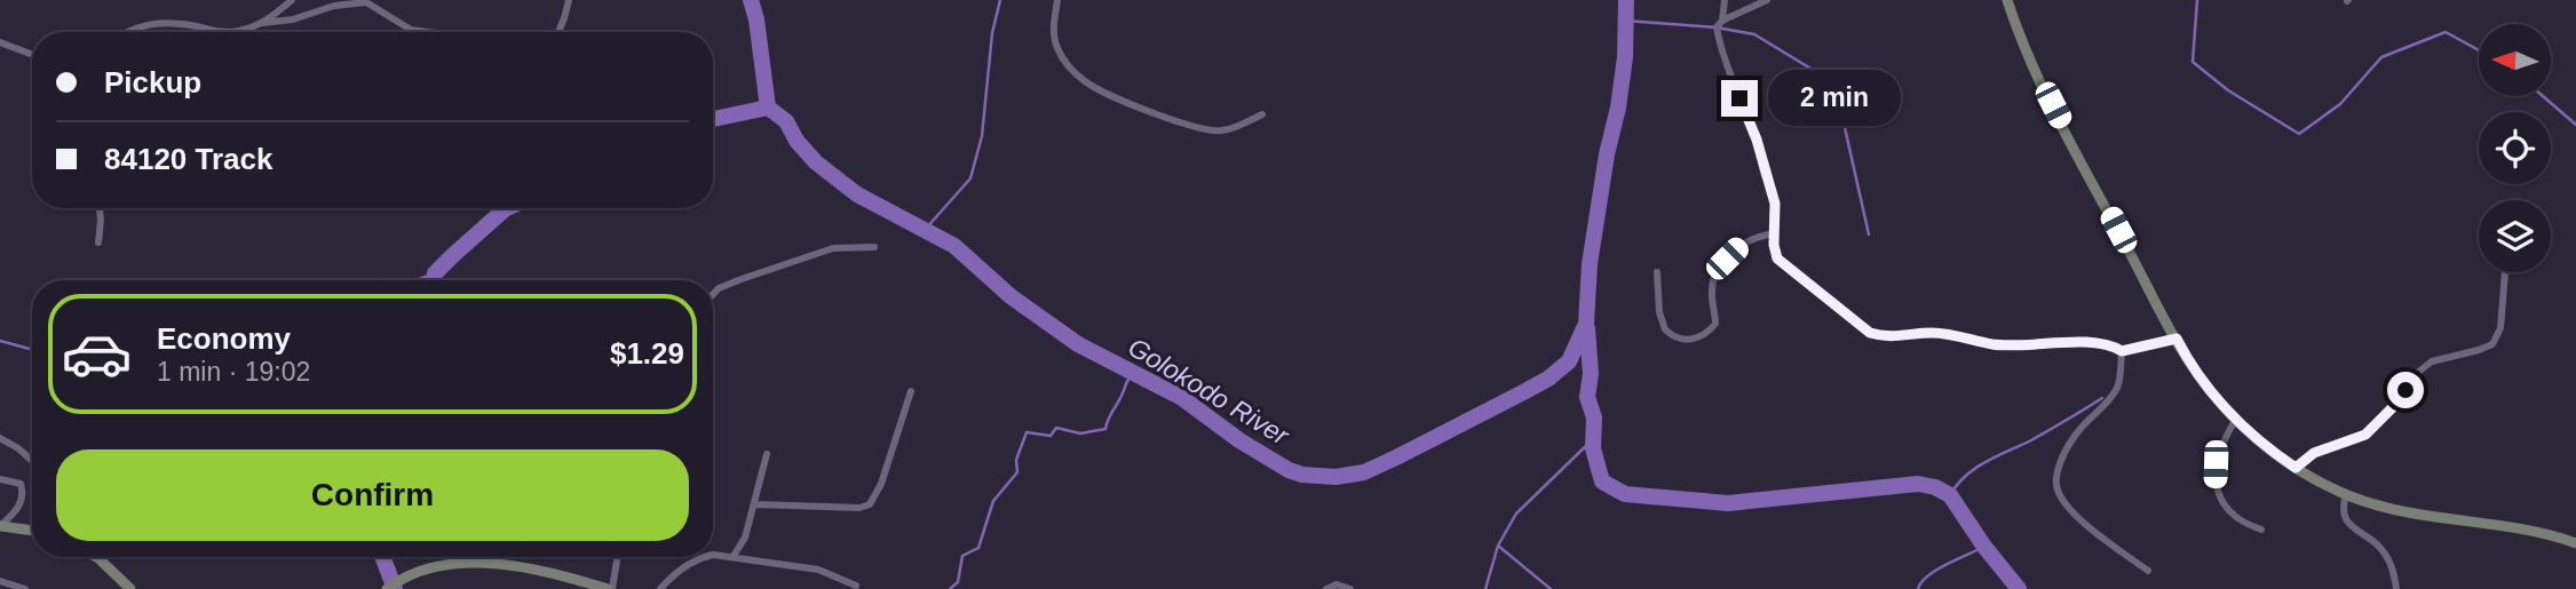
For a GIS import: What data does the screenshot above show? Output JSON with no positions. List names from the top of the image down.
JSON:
{
  "water": ["Golokodo River"],
  "north": "left",
  "page": {
    "banner": ["Pickup", "84120 Track"],
    "bubble": "2 min",
    "list": [
      {
        "name": "Economy",
        "note": "1 min · 19:02",
        "value": "$1.29"
      }
    ],
    "buttons": "Confirm"
  }
}
